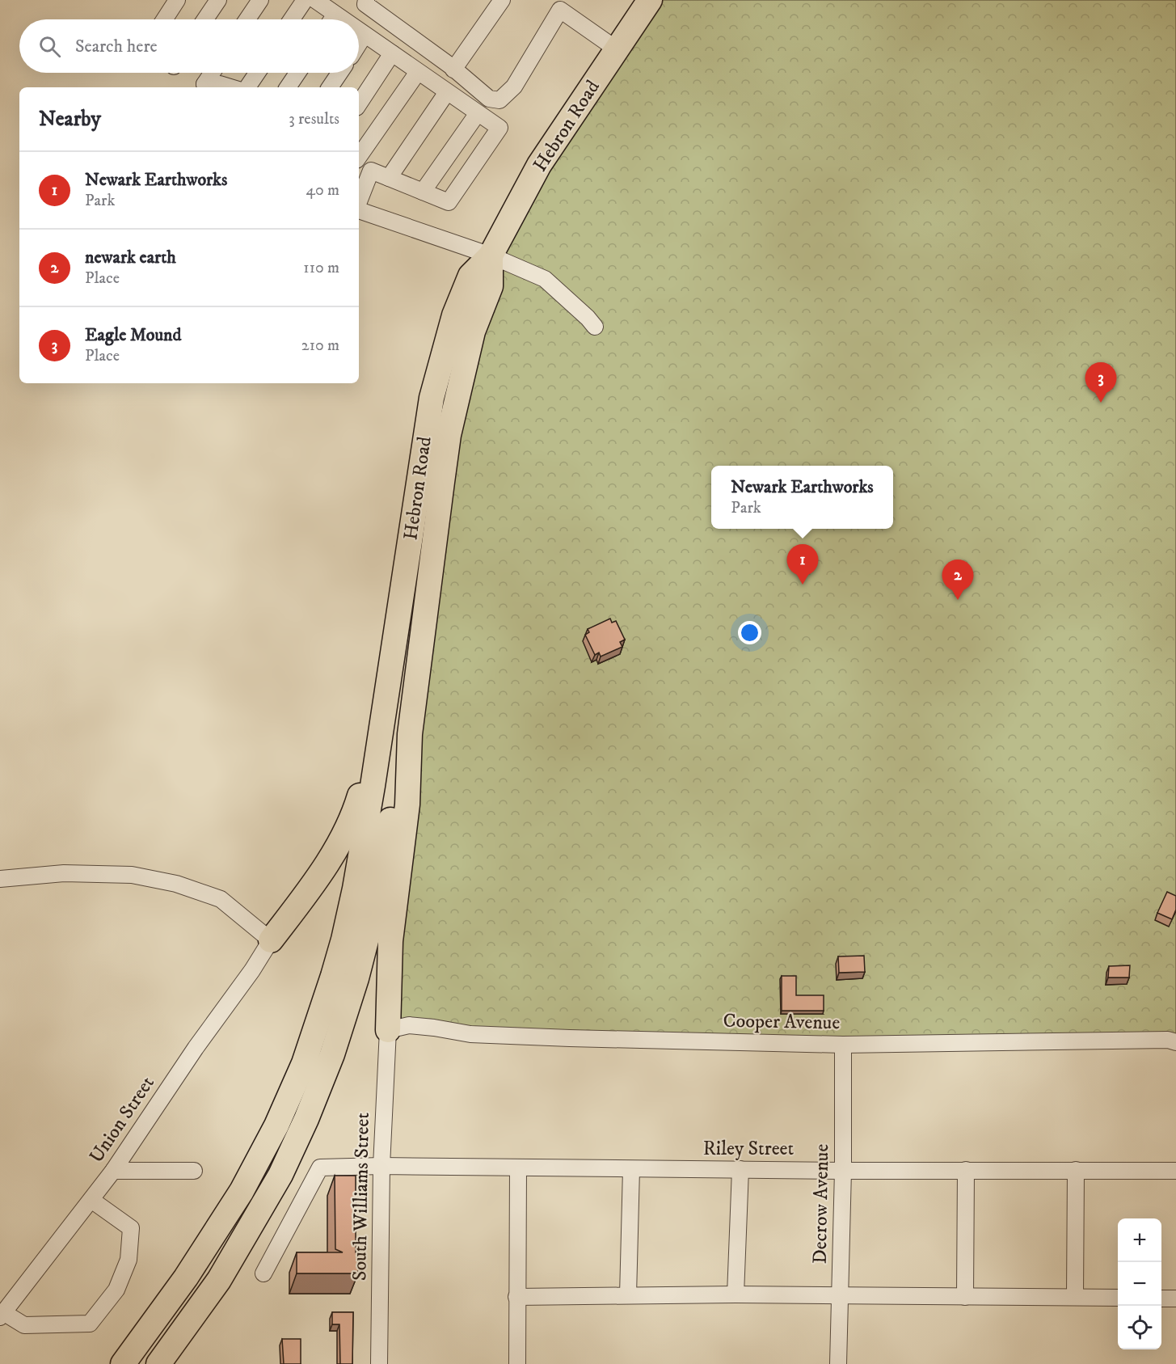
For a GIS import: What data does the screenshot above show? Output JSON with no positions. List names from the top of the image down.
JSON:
{
  "streets": {
    "highway": ["Hebron Road"],
    "street": [
      "Cooper Avenue",
      "Union Street",
      "Riley Street",
      "South Williams Street",
      "Decrow Avenue"
    ]
  },
  "crossings": [
    ["Cooper Avenue", "South Williams Street"],
    ["Cooper Avenue", "Decrow Avenue"],
    ["Riley Street", "South Williams Street"],
    ["Riley Street", "Decrow Avenue"]
  ],
  "page": {
    "search": "Search here",
    "heading": ["Nearby", "3 results"],
    "list": [
      {
        "mark": "1",
        "name": "Newark Earthworks",
        "note": "Park",
        "value": "40 m"
      },
      {
        "mark": "2",
        "name": "newark earth",
        "note": "Place",
        "value": "110 m"
      },
      {
        "mark": "3",
        "name": "Eagle Mound",
        "note": "Place",
        "value": "210 m"
      }
    ],
    "pins": ["3", "1", "2"],
    "popup": ["Newark Earthworks", "Park"],
    "map_buttons": ["+", "−"]
  }
}
